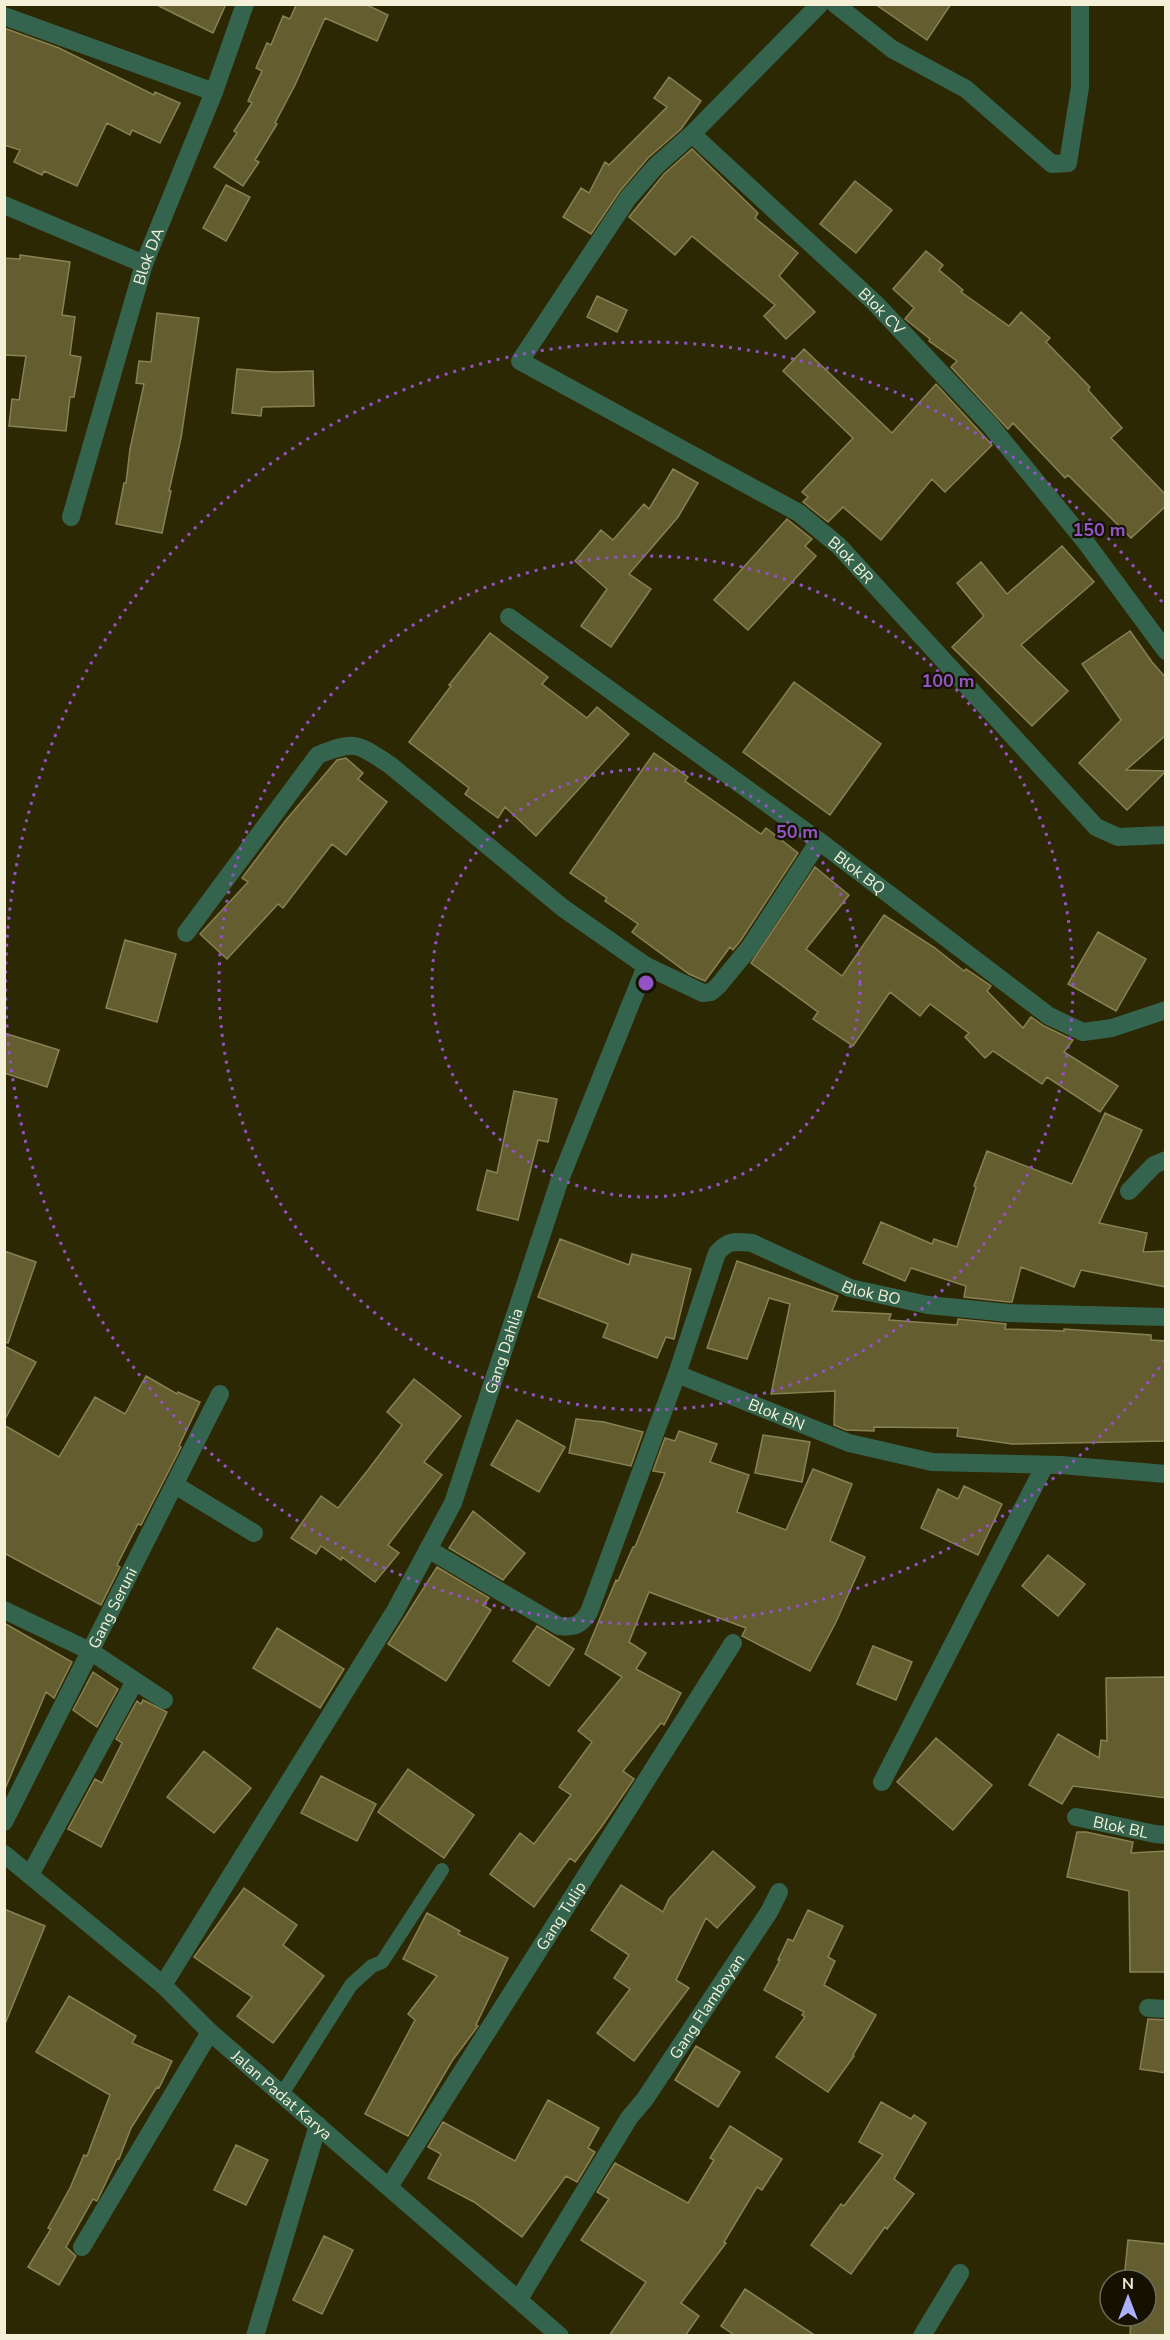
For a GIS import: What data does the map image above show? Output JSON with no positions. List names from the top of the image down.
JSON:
{
  "streets": {
    "street": [
      "Blok DA",
      "Blok CV",
      "Blok BR",
      "Blok BQ",
      "Blok BO",
      "Gang Dahlia",
      "Blok BN",
      "Gang Seruni",
      "Blok BL",
      "Gang Tulip",
      "Gang Flamboyan",
      "Jalan Padat Karya"
    ]
  },
  "crossings": [
    ["Blok CV", "Blok BR"],
    ["Blok BO", "Blok BN"],
    ["Gang Dahlia", "Jalan Padat Karya"],
    ["Gang Tulip", "Jalan Padat Karya"],
    ["Gang Flamboyan", "Jalan Padat Karya"]
  ],
  "north": "top",
  "rings": ["150 m", "100 m", "50 m"]
}
